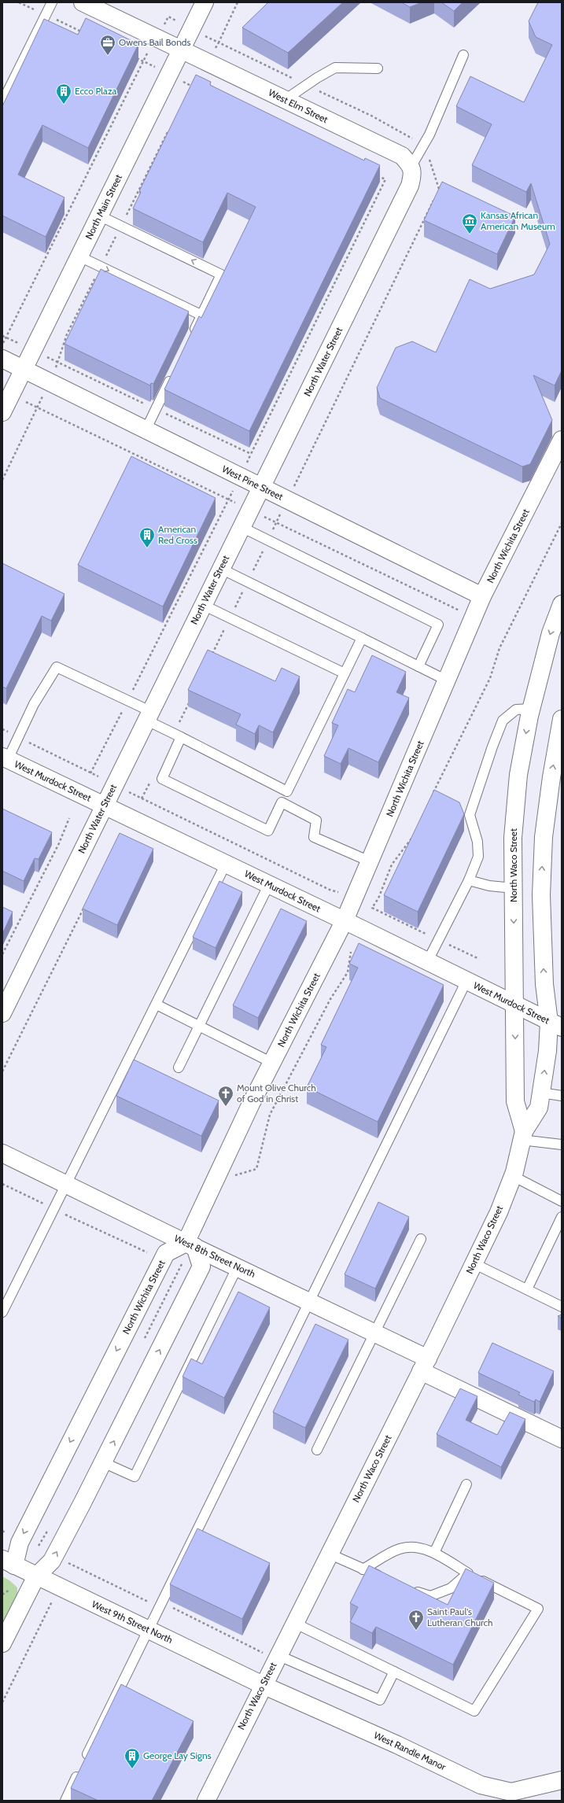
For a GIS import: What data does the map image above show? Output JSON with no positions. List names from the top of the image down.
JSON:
{
  "streets": {
    "street": [
      "West Elm Street",
      "North Main Street",
      "North Water Street",
      "West Pine Street",
      "North Wichita Street",
      "West Murdock Street",
      "North Waco Street",
      "West 8th Street North",
      "West 9th Street North",
      "West Randle Manor"
    ]
  },
  "crossings": [
    ["West Elm Street", "North Main Street"],
    ["West Elm Street", "North Water Street"],
    ["North Main Street", "West Pine Street"],
    ["North Water Street", "West Pine Street"],
    ["North Water Street", "West Murdock Street"],
    ["West Pine Street", "North Wichita Street"],
    ["North Wichita Street", "West Murdock Street"],
    ["North Wichita Street", "West 8th Street North"],
    ["North Wichita Street", "West 9th Street North"],
    ["West Murdock Street", "North Waco Street"],
    ["North Waco Street", "West 8th Street North"],
    ["North Waco Street", "West 9th Street North"],
    ["North Waco Street", "West Randle Manor"],
    ["West 9th Street North", "West Randle Manor"]
  ],
  "places": {
    "office": ["Owens Bail Bonds"],
    "building": ["Ecco Plaza", "American Red Cross", "George Lay Signs"],
    "museum": ["Kansas African American Museum"],
    "church": ["Mount Olive Church of God in Christ", "Saint Paul's Lutheran Church"]
  }
}
